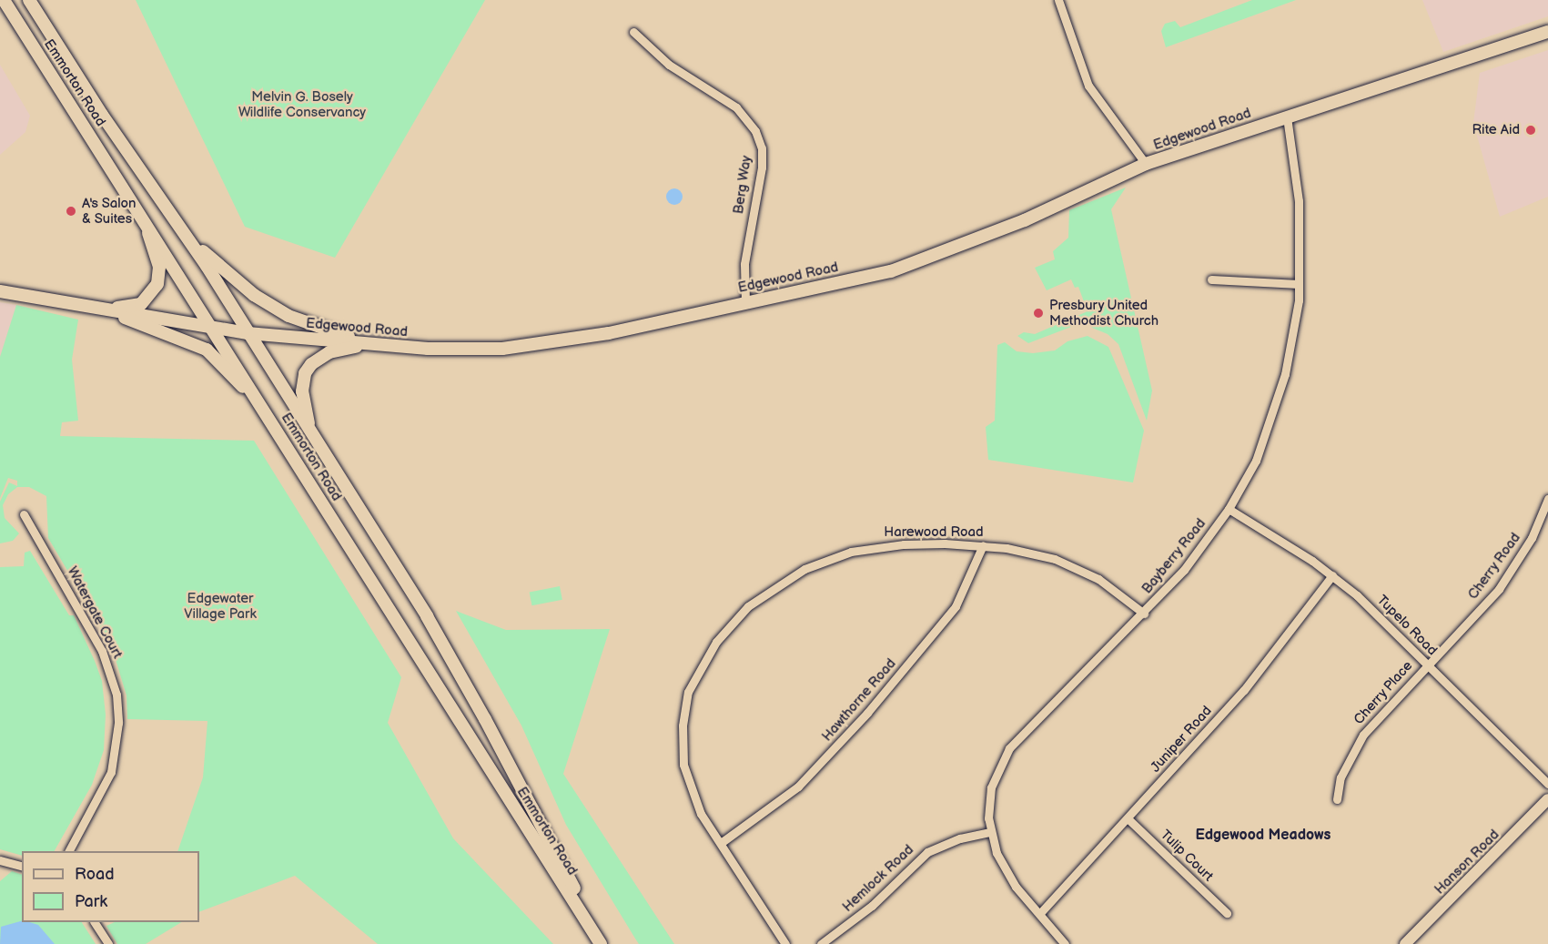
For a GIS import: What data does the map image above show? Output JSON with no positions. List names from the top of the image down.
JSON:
{
  "streets": {
    "main road": ["Emmorton Road", "Edgewood Road"],
    "street": [
      "Berg Way",
      "Harewood Road",
      "Bayberry Road",
      "Cherry Road",
      "Watergate Court",
      "Tupelo Road",
      "Cherry Place",
      "Hawthorne Road",
      "Juniper Road",
      "Tulip Court",
      "Hanson Road",
      "Hemlock Road"
    ]
  },
  "crossings": [
    ["Emmorton Road", "Edgewood Road"],
    ["Edgewood Road", "Berg Way"],
    ["Edgewood Road", "Bayberry Road"],
    ["Harewood Road", "Bayberry Road"],
    ["Harewood Road", "Hawthorne Road"],
    ["Bayberry Road", "Tupelo Road"],
    ["Bayberry Road", "Juniper Road"],
    ["Bayberry Road", "Hemlock Road"],
    ["Cherry Road", "Tupelo Road"],
    ["Cherry Road", "Cherry Place"],
    ["Tupelo Road", "Cherry Place"],
    ["Tupelo Road", "Juniper Road"],
    ["Juniper Road", "Tulip Court"]
  ],
  "districts": ["Edgewood Meadows"],
  "parks": ["Melvin G. Bosely Wildlife Conservancy", "Edgewater Village Park"],
  "places": ["Rite Aid", "A's Salon & Suites", "Presbury United Methodist Church"],
  "legend": ["Road", "Park"]
}
